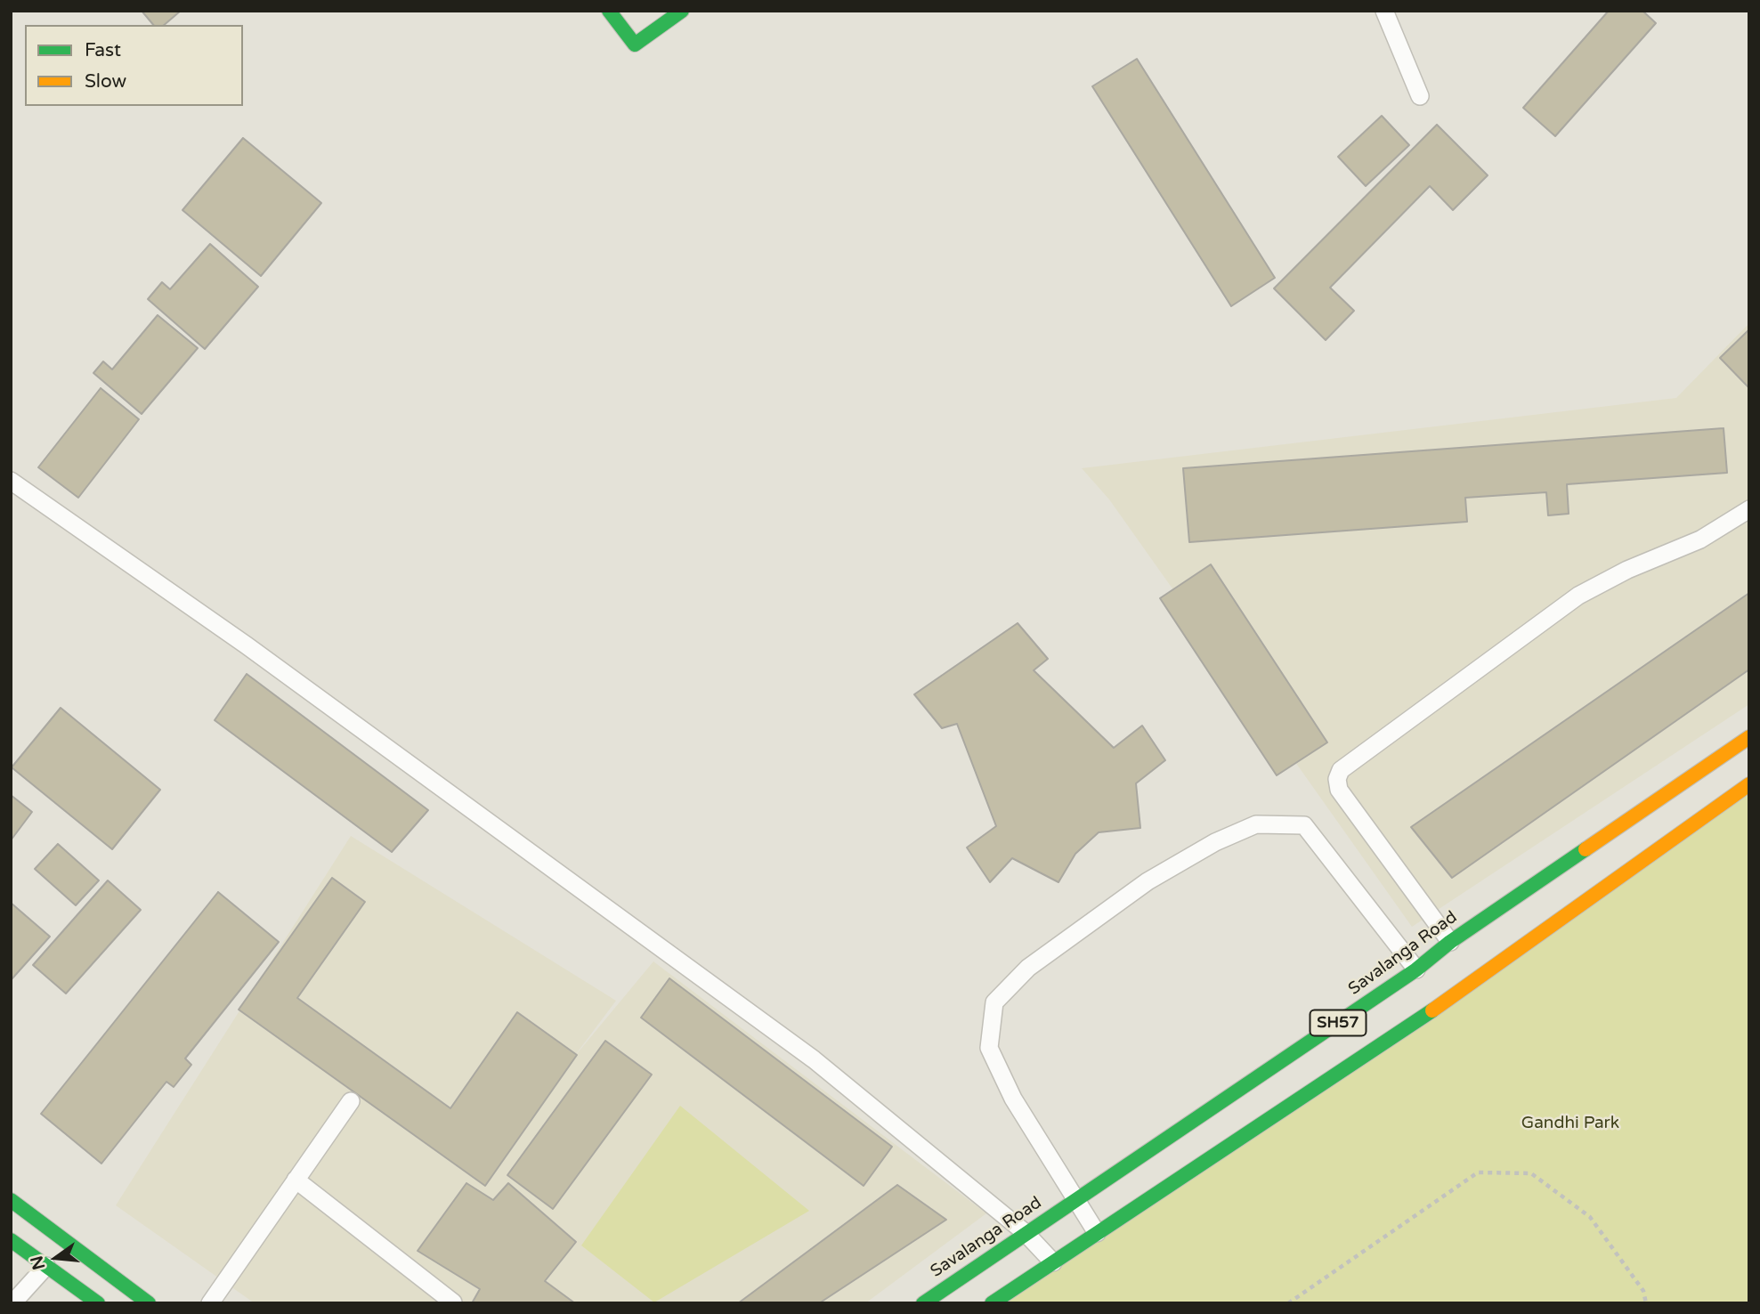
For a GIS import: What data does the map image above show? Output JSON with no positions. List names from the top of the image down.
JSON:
{
  "streets": {
    "main road": ["Savalanga Road", "SH57"]
  },
  "parks": ["Gandhi Park"],
  "legend": ["Fast", "Slow"],
  "north": "left"
}
